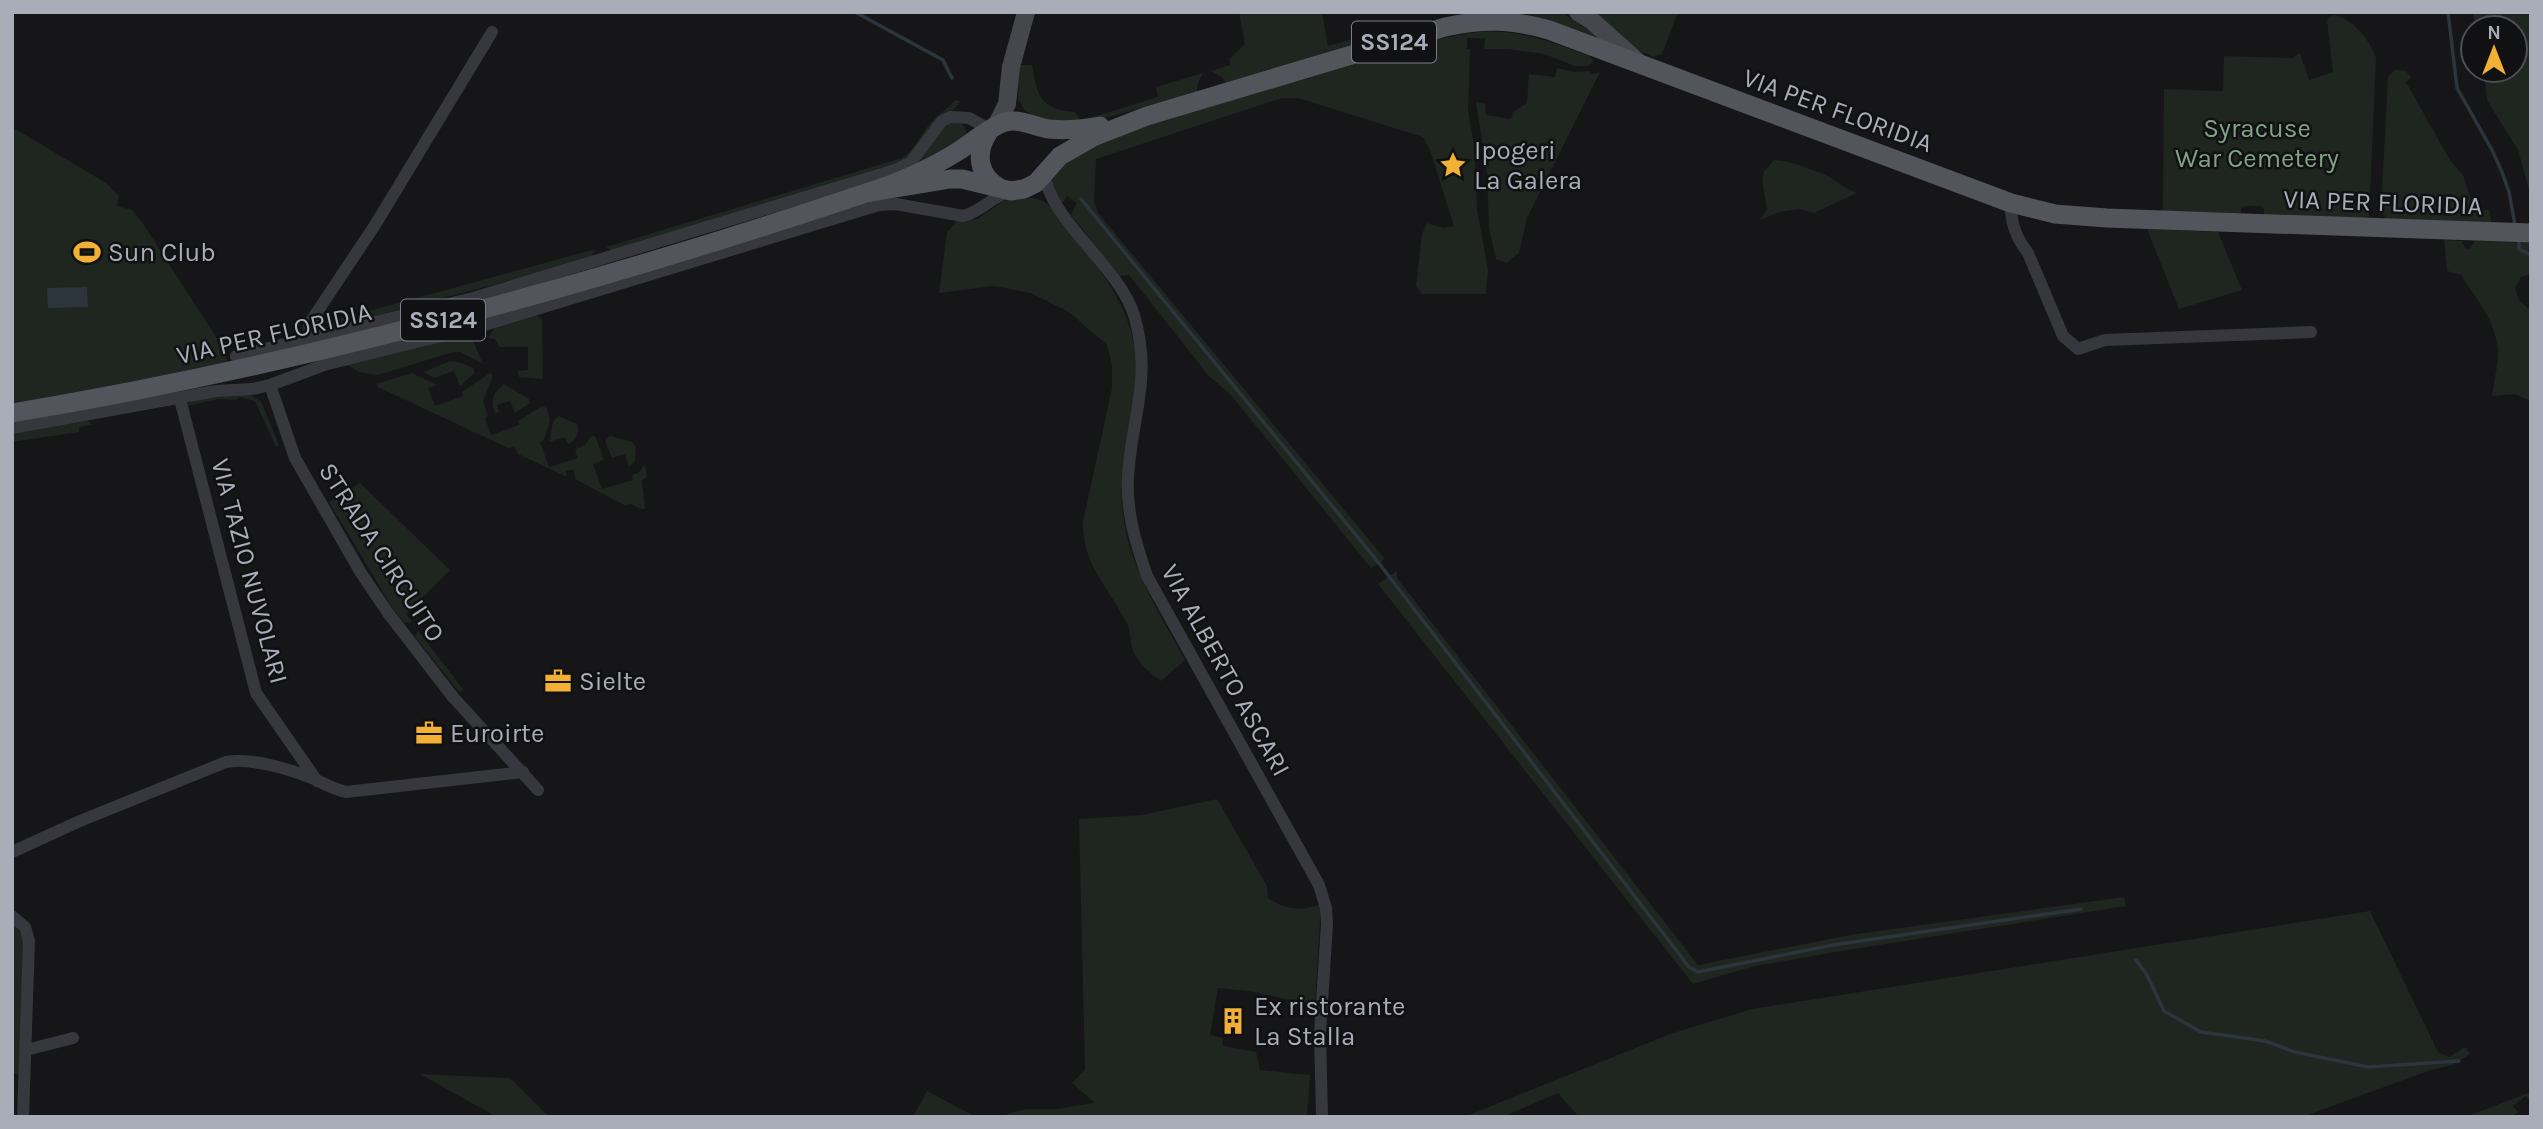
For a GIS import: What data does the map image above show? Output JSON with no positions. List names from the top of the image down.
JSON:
{
  "streets": {
    "main road": ["SS124", "VIA PER FLORIDIA"],
    "street": ["STRADA CIRCUITO", "VIA TAZIO NUVOLARI", "VIA ALBERTO ASCARI"]
  },
  "parks": ["Syracuse War Cemetery"],
  "places": {
    "place": ["Ipogeri La Galera"],
    "sports": ["Sun Club"],
    "office": ["Sielte", "Euroirte"],
    "building": ["Ex ristorante La Stalla"]
  },
  "north": "top"
}
